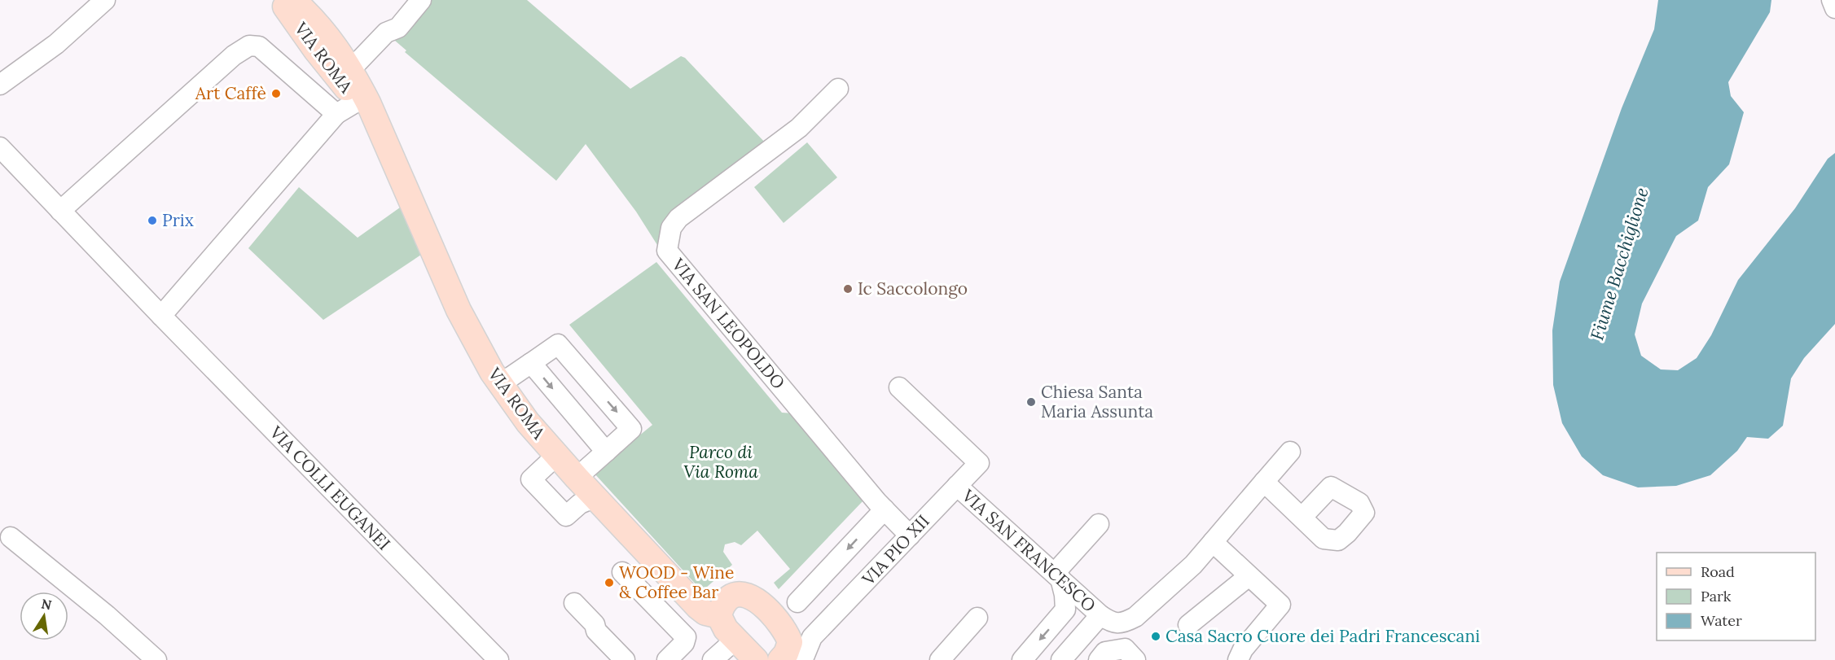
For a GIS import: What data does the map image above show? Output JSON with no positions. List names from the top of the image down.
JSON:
{
  "streets": {
    "main road": ["VIA ROMA"],
    "street": [
      "VIA SAN LEOPOLDO",
      "VIA COLLI EUGANEI",
      "VIA PIO XII",
      "VIA SAN FRANCESCO"
    ]
  },
  "crossings": [
    ["VIA SAN LEOPOLDO", "VIA PIO XII"],
    ["VIA PIO XII", "VIA SAN FRANCESCO"]
  ],
  "water": ["Fiume Bacchiglione"],
  "parks": ["Parco di Via Roma"],
  "places": [
    "Art Caffè",
    "Prix",
    "Ic Saccolongo",
    "Chiesa Santa Maria Assunta",
    "WOOD - Wine & Coffee Bar",
    "Casa Sacro Cuore dei Padri Francescani"
  ],
  "legend": ["Road", "Park", "Water"],
  "north": "top"
}
